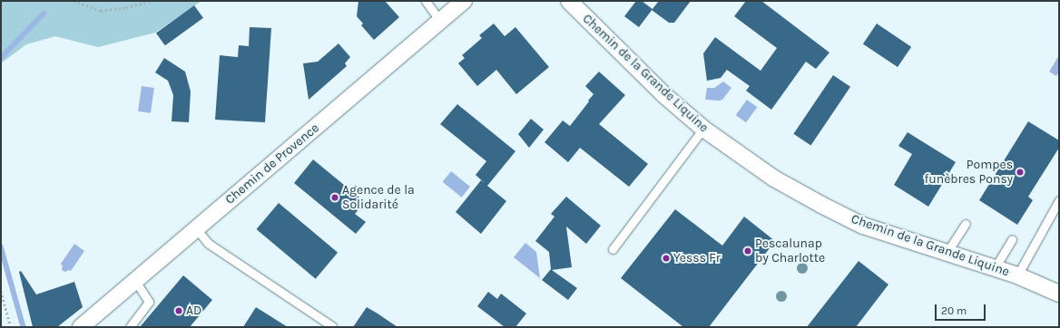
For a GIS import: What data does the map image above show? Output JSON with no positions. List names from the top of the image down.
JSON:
{
  "streets": {
    "street": ["Chemin de la Grande Liquine", "Chemin de Provence"]
  },
  "places": [
    "Pompes funèbres Ponsy",
    "Agence de la Solidarité",
    "Pescalunap by Charlotte",
    "Yesss Fr",
    "AD"
  ],
  "scale_bar": "20 m"
}
